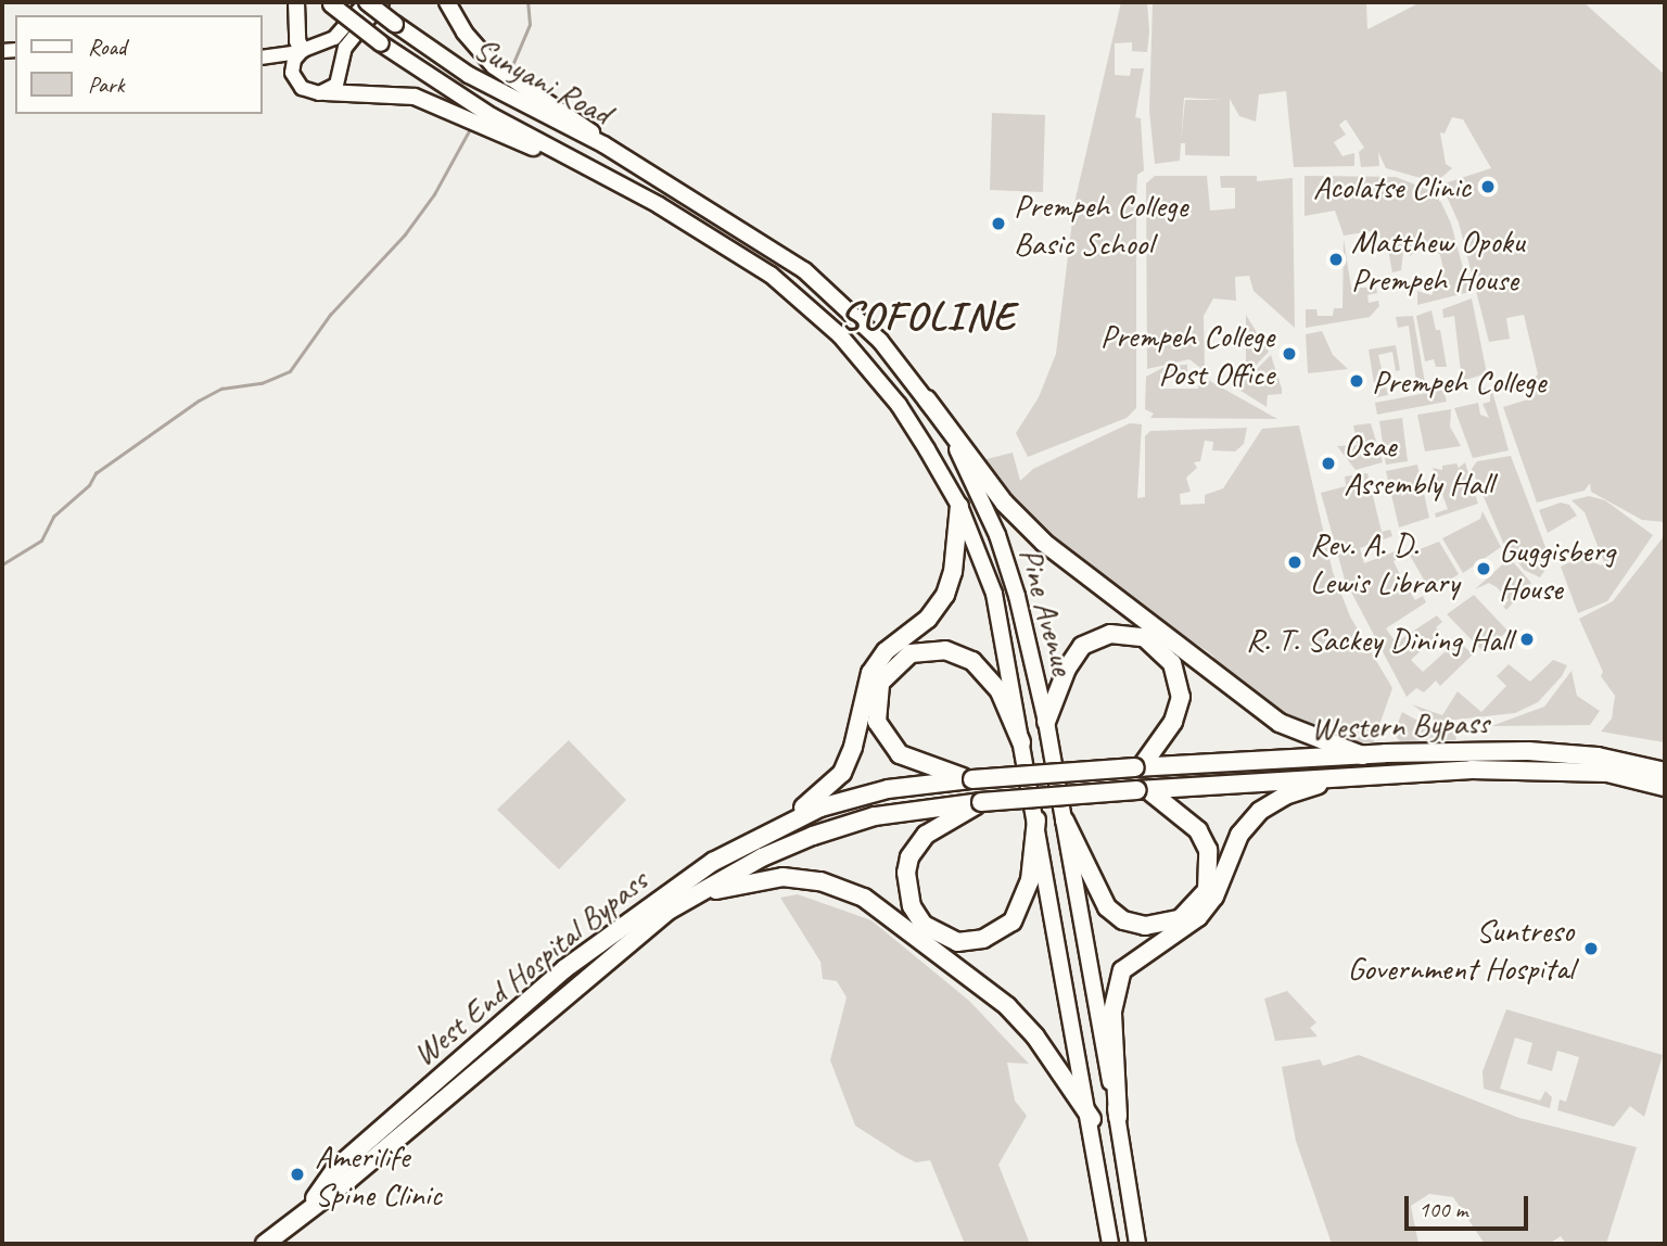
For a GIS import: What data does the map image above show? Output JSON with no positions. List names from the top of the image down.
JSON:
{
  "streets": {
    "highway": ["Western Bypass", "West End Hospital Bypass"],
    "main road": ["Sunyani Road", "Pine Avenue"]
  },
  "crossings": [
    ["Sunyani Road", "Pine Avenue"],
    ["Western Bypass", "West End Hospital Bypass"]
  ],
  "districts": ["SOFOLINE"],
  "places": [
    "Acolatse Clinic",
    "Prempeh College Basic School",
    "Matthew Opoku Prempeh House",
    "Prempeh College Post Office",
    "Prempeh College",
    "Osae Assembly Hall",
    "Rev. A. D. Lewis Library",
    "Guggisberg House",
    "R. T. Sackey Dining Hall",
    "Suntreso Government Hospital",
    "Amerilife Spine Clinic"
  ],
  "legend": ["Road", "Park"],
  "scale_bar": "100 m"
}
